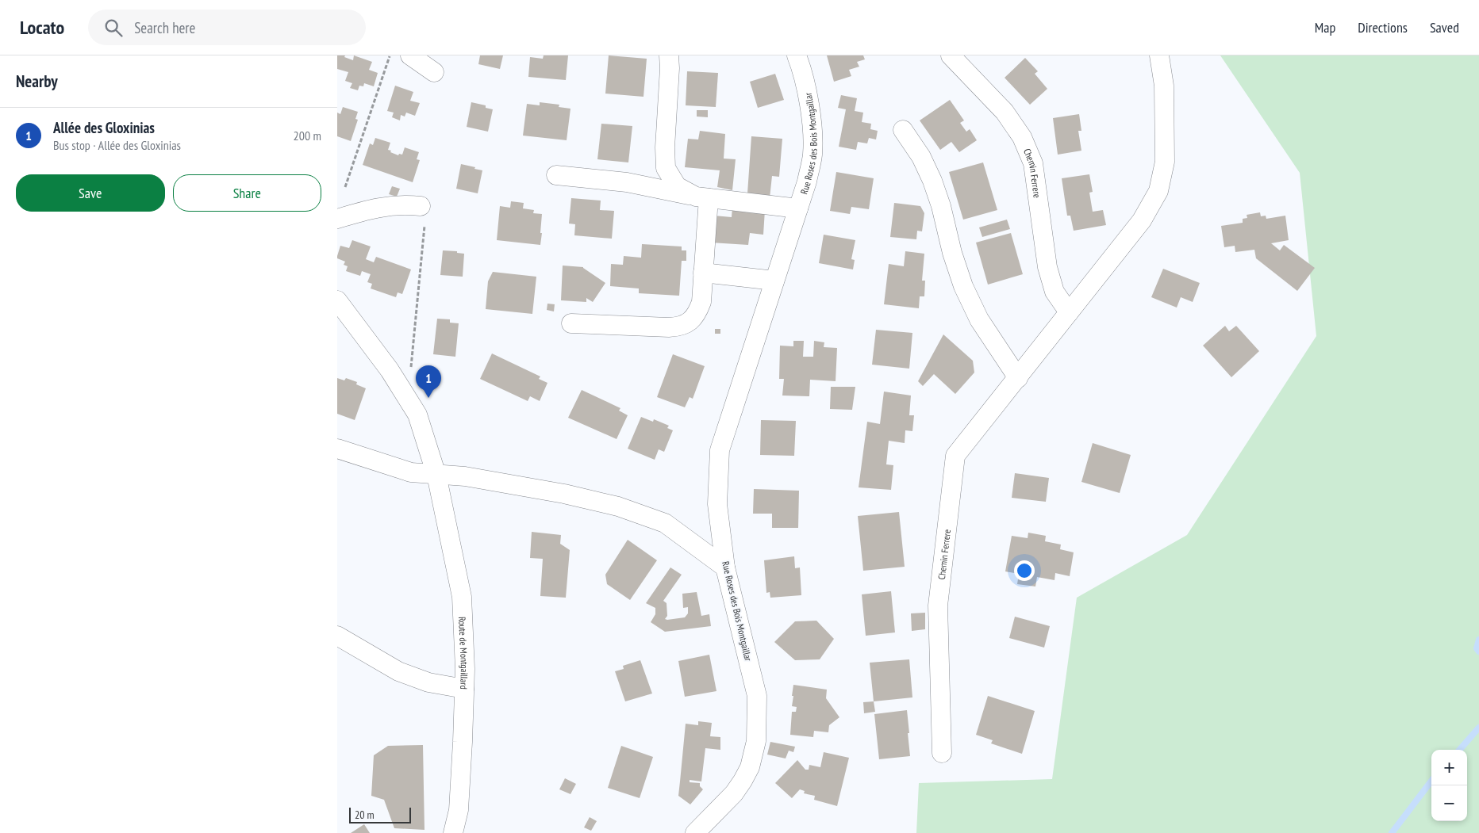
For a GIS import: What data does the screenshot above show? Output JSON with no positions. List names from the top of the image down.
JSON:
{
  "streets": {
    "street": ["Rue Roses des Bois Montgaillar", "Chemin Ferrere", "Route de Montgaillard"]
  },
  "scale_bar": "20 m",
  "page": {
    "header": "Locato",
    "search": "Search here",
    "nav": ["Map", "Directions", "Saved"],
    "heading": "Nearby",
    "list": [
      {
        "mark": "1",
        "name": "Allée des Gloxinias",
        "note": "Bus stop · Allée des Gloxinias",
        "value": "200 m"
      }
    ],
    "buttons": ["Save", "Share"],
    "pins": "1",
    "map_buttons": ["+", "−"],
    "scale": "20 m"
  }
}
